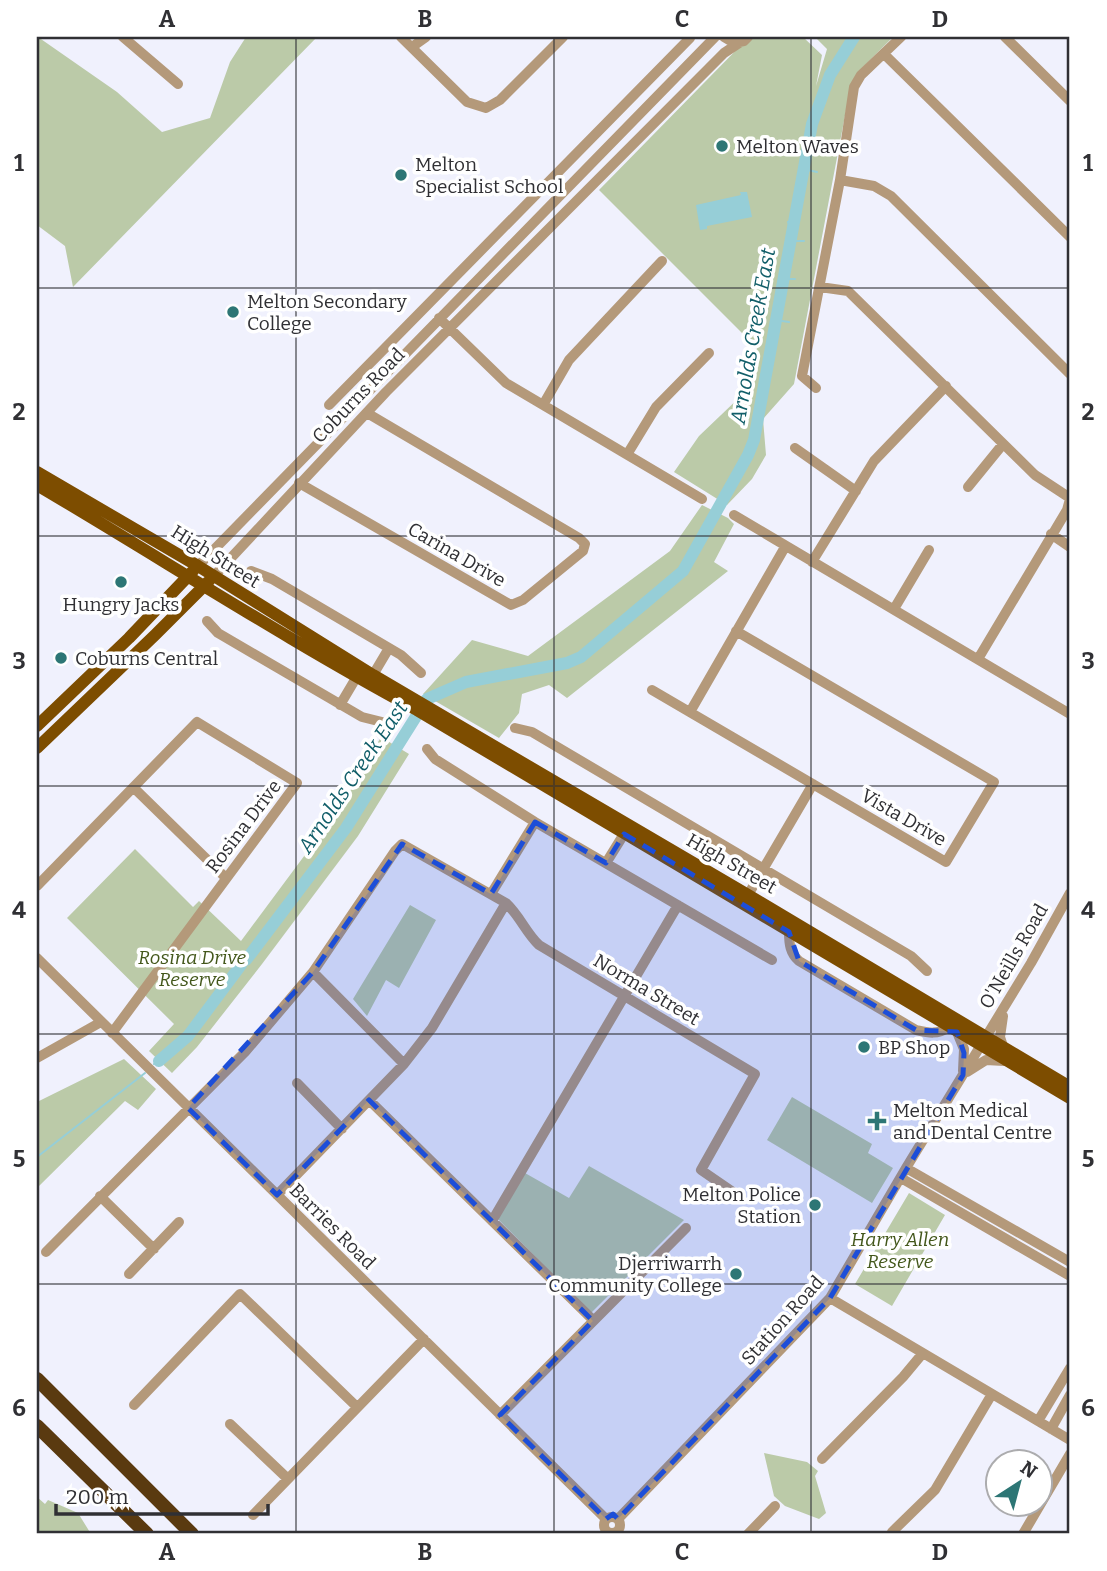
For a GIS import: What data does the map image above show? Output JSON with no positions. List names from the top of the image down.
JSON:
{
  "streets": {
    "main road": ["Coburns Road", "High Street"],
    "street": [
      "Carina Drive",
      "Vista Drive",
      "Rosina Drive",
      "O'Neills Road",
      "Norma Street",
      "Barries Road",
      "Station Road"
    ]
  },
  "crossings": [
    ["Coburns Road", "Carina Drive"],
    ["Coburns Road", "High Street"],
    ["High Street", "O'Neills Road"],
    ["High Street", "Station Road"],
    ["Rosina Drive", "Barries Road"],
    ["O'Neills Road", "Station Road"],
    ["Barries Road", "Station Road"]
  ],
  "water": ["Arnolds Creek East"],
  "parks": ["Rosina Drive Reserve", "Harry Allen Reserve"],
  "places": {
    "other": [
      "Melton Waves",
      "Melton Specialist School",
      "Melton Secondary College",
      "Hungry Jacks",
      "Coburns Central",
      "BP Shop",
      "Melton Police Station",
      "Djerriwarrh Community College"
    ],
    "health": ["Melton Medical and Dental Centre"]
  },
  "scale_bar": "200 m",
  "north": "top right",
  "grid": {
    "columns": [
      "A",
      "B",
      "C",
      "D"
    ],
    "rows": [
      "1",
      "2",
      "3",
      "4",
      "5",
      "6"
    ]
  }
}
